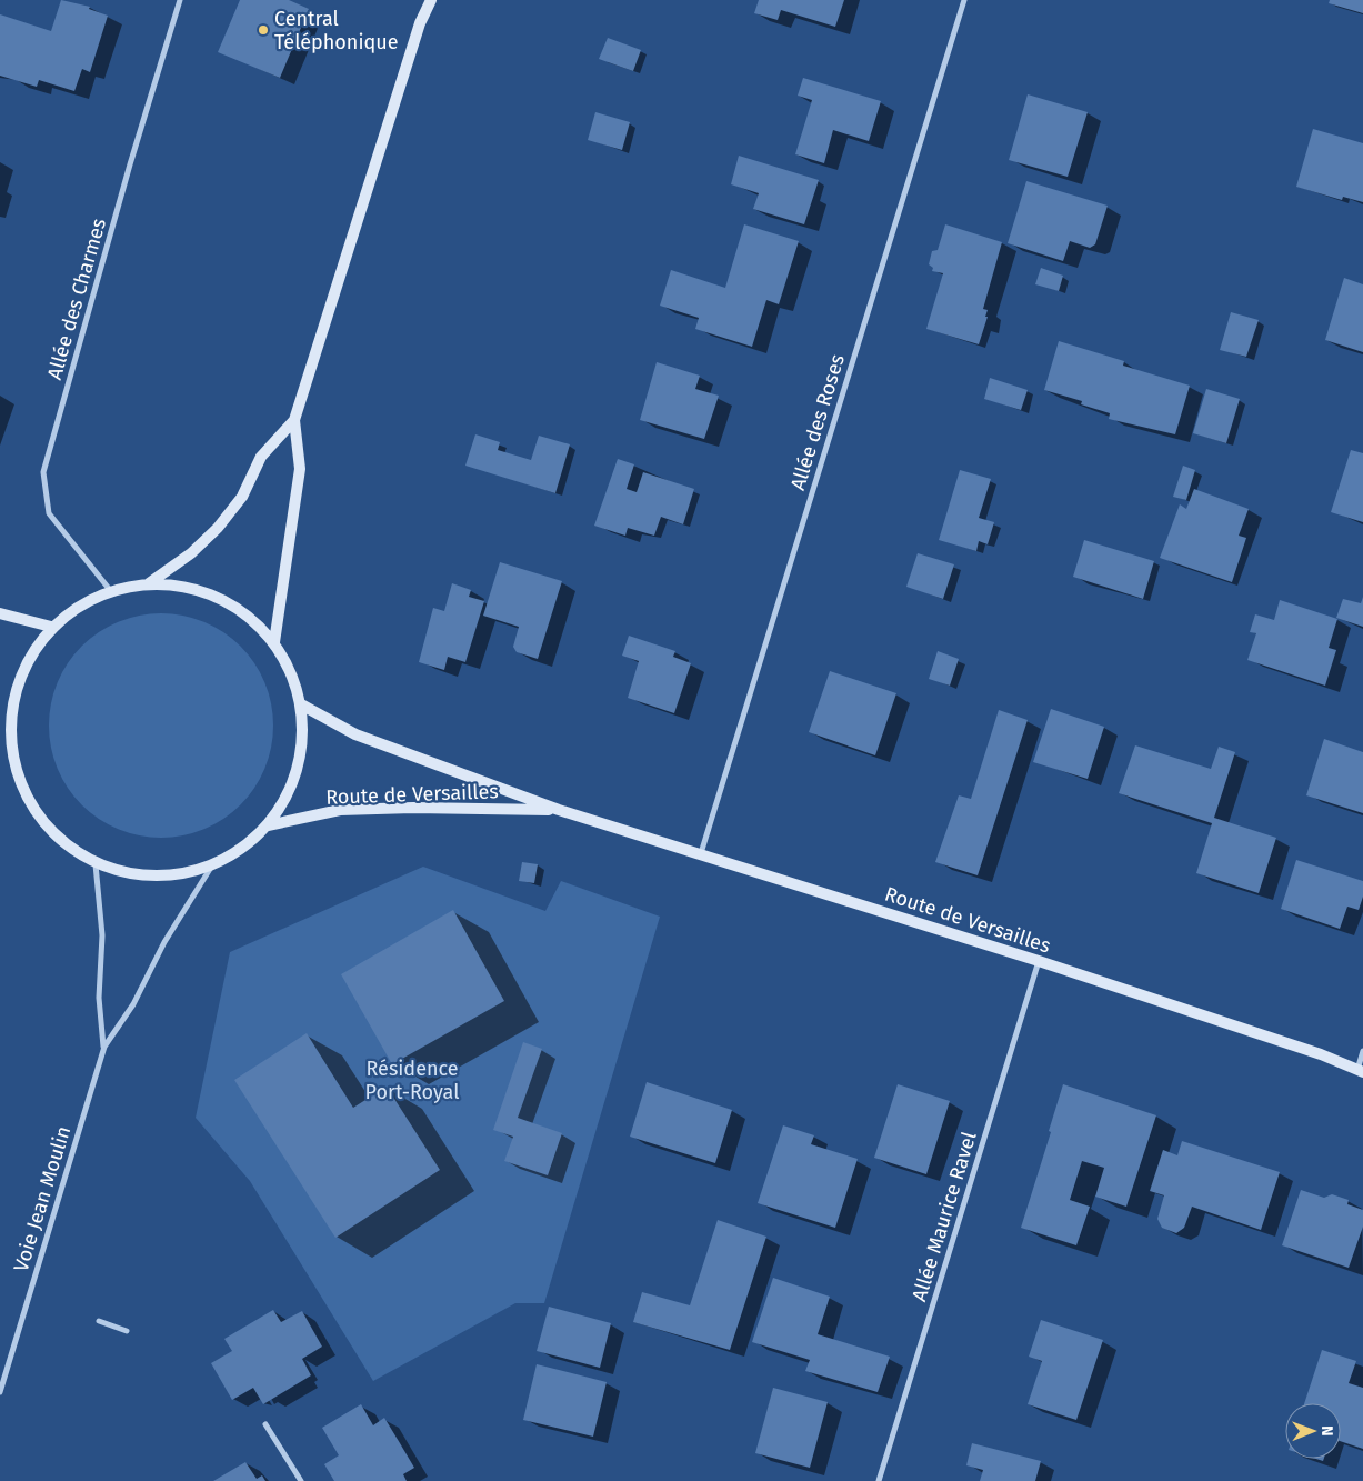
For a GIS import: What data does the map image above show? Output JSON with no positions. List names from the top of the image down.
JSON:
{
  "streets": {
    "main road": ["Route de Versailles"],
    "street": [
      "Allée des Charmes",
      "Allée des Roses",
      "Voie Jean Moulin",
      "Allée Maurice Ravel"
    ]
  },
  "crossings": [
    ["Allée des Roses", "Route de Versailles"],
    ["Route de Versailles", "Allée Maurice Ravel"]
  ],
  "parks": ["Résidence Port-Royal"],
  "places": ["Central Téléphonique"],
  "north": "right"
}
